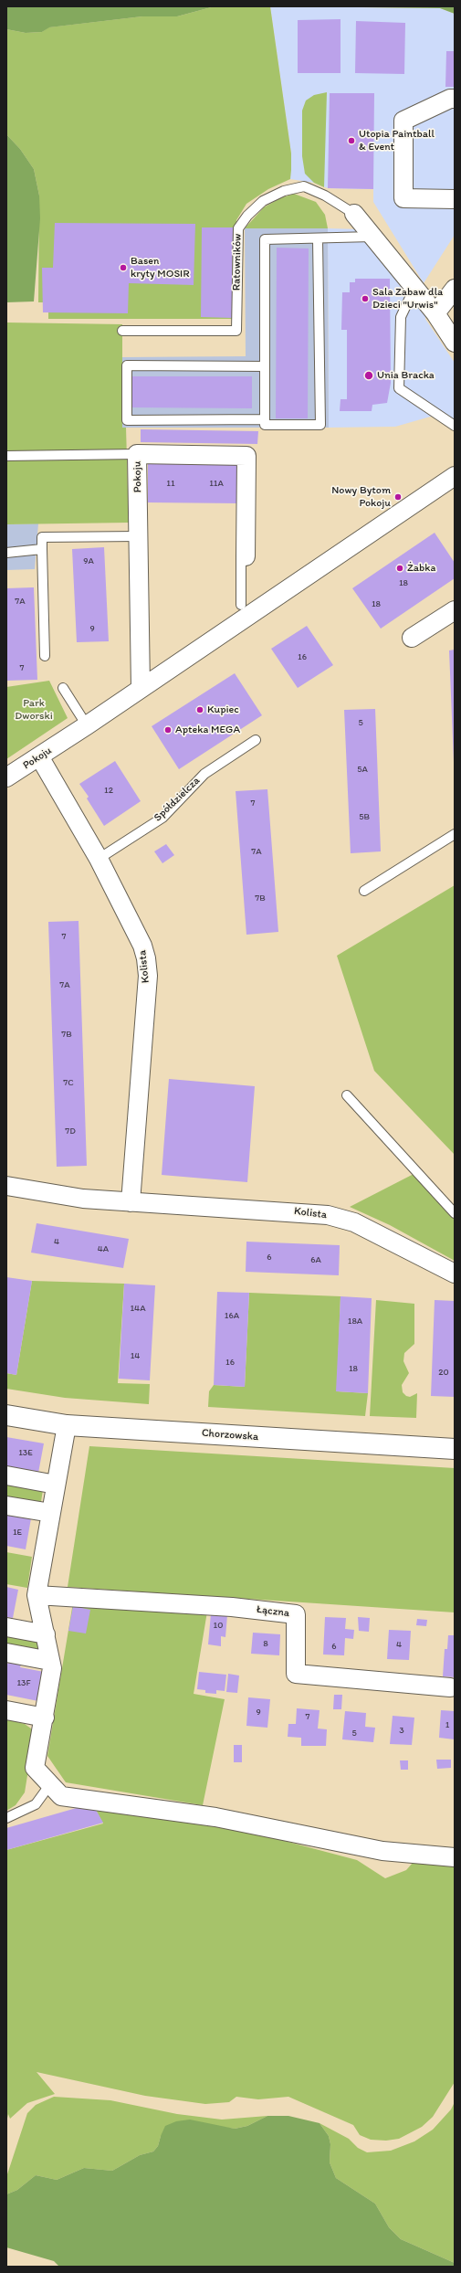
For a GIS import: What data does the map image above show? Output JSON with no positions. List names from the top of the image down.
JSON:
{
  "streets": {
    "street": [
      "Ratowników",
      "Pokoju",
      "Kolista",
      "Chorzowska",
      "Łączna"
    ],
    "lane": ["Spółdzielcza"]
  },
  "crossings": [
    ["Pokoju", "Kolista"],
    ["Spółdzielcza", "Kolista"]
  ],
  "parks": ["Park Dworski"],
  "places": [
    "Utopia Paintball & Event",
    "Basen kryty MOSIR",
    "Sala Zabaw dla Dzieci \"Urwis\"",
    "Unia Bracka",
    "Nowy Bytom Pokoju",
    "Żabka",
    "Kupiec",
    "Apteka MEGA"
  ],
  "house_numbers": [
    "11",
    "11A",
    "9A",
    "18",
    "7A",
    "18",
    "9",
    "16",
    "7",
    "5",
    "5A",
    "12",
    "7",
    "5B",
    "7A",
    "7B",
    "7",
    "7A",
    "7B",
    "7C",
    "7D",
    "4",
    "4A",
    "6",
    "6A",
    "14A",
    "16A",
    "18A",
    "14",
    "16",
    "18",
    "20",
    "13E",
    "1E",
    "10",
    "8",
    "4",
    "6",
    "13F",
    "9",
    "7",
    "1",
    "3",
    "5"
  ]
}
